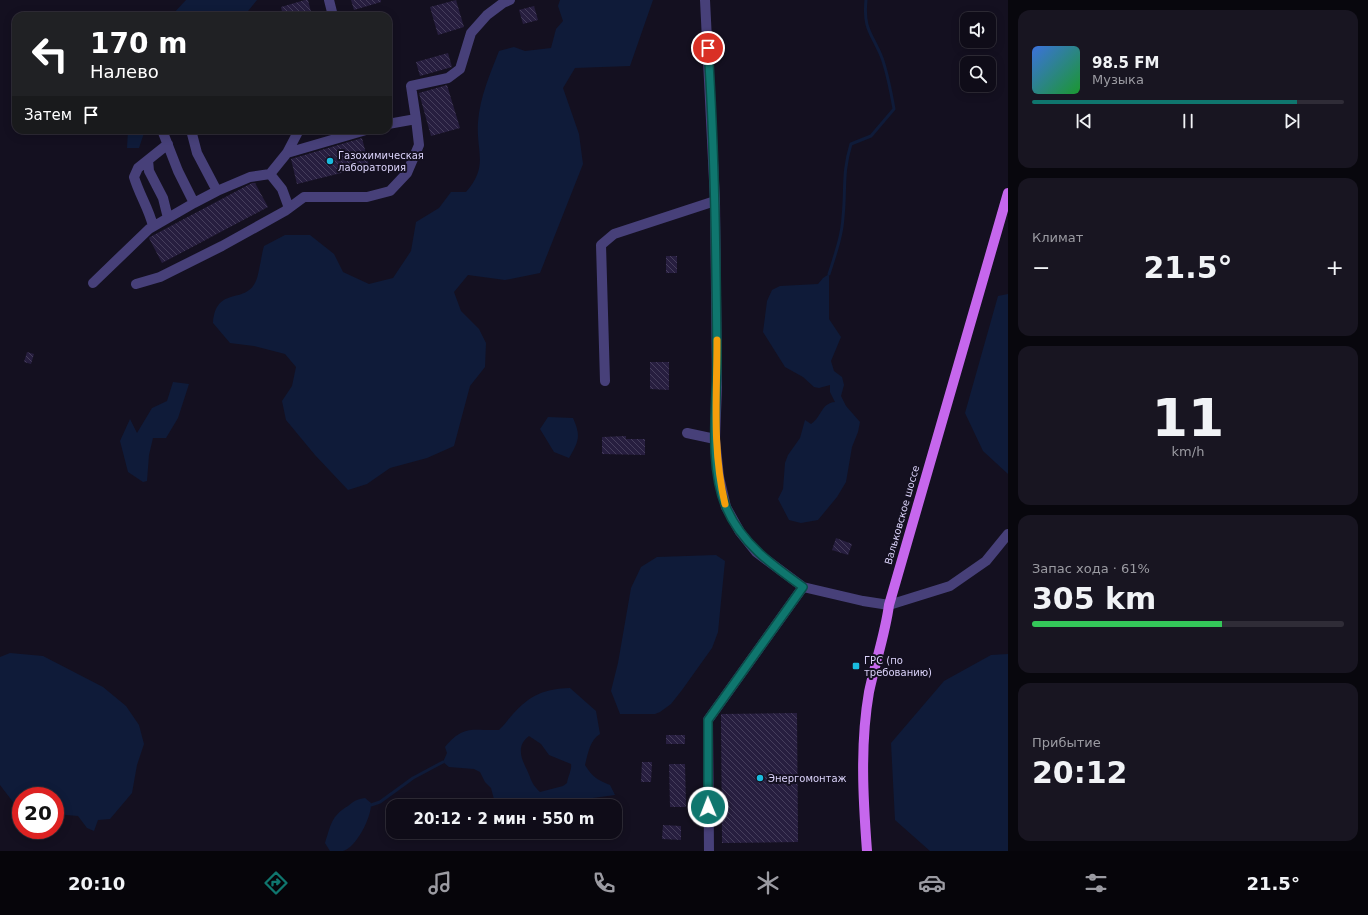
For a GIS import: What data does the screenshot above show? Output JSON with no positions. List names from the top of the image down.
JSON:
{
  "streets": {
    "main road": ["Вальковское шоссе"]
  },
  "places": {
    "other": ["Газохимическая лаборатория", "Энергомонтаж"],
    "transit": ["ГРС (по требованию)"]
  },
  "page": {
    "turn": ["170 m", "Налево"],
    "song": ["98.5 FM", "Музыка"],
    "then": "Затем",
    "tile": [
      "Климат",
      ["11", "km/h"],
      ["Запас хода · 61%", "305 km"],
      ["Прибытие", "20:12"]
    ],
    "heat": ["−", "21.5°", "+"],
    "limit": "20",
    "trip": "20:12 · 2 мин · 550 m",
    "tabs": ["20:10", "21.5°"]
  }
}
